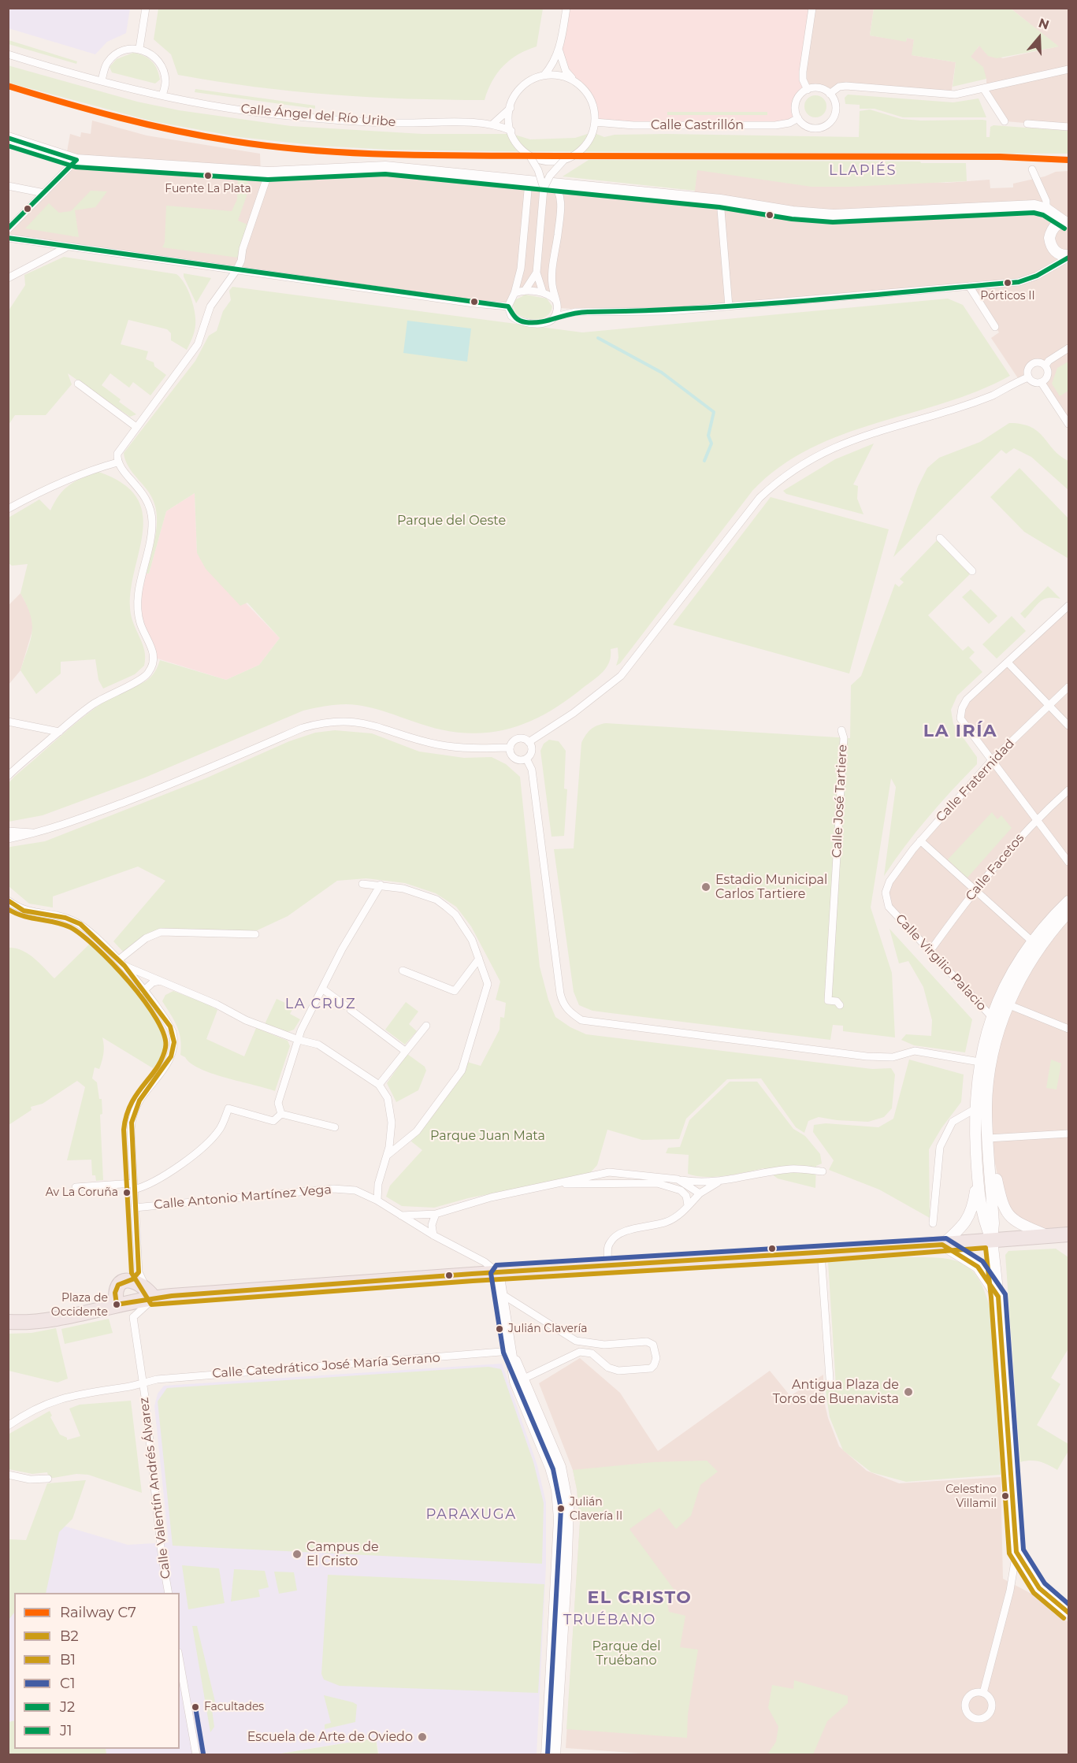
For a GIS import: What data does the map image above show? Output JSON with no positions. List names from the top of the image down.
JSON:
{
  "streets": {
    "street": [
      "Calle Ángel del Río Uribe",
      "Calle Castrillón",
      "Calle Fraternidad",
      "Calle José Tartiere",
      "Calle Facetos",
      "Calle Virgilio Palacio",
      "Calle Antonio Martínez Vega",
      "Calle Catedrático José María Serrano",
      "Calle Valentín Andrés Álvarez"
    ]
  },
  "crossings": [
    ["Calle Ángel del Río Uribe", "Calle Castrillón"],
    ["Calle Fraternidad", "Calle Virgilio Palacio"],
    ["Calle Facetos", "Calle Virgilio Palacio"],
    ["Calle Catedrático José María Serrano", "Calle Valentín Andrés Álvarez"]
  ],
  "districts": [
    "LLAPIÉS",
    "LA IRÍA",
    "LA CRUZ",
    "PARAXUGA",
    "EL CRISTO",
    "TRUÉBANO"
  ],
  "parks": ["Parque del Oeste", "Parque Juan Mata", "Parque del Truébano"],
  "places": [
    "Fuente La Plata",
    "Pórticos II",
    "Estadio Municipal Carlos Tartiere",
    "Av La Coruña",
    "Plaza de Occidente",
    "Julián Clavería",
    "Antigua Plaza de Toros de Buenavista",
    "Celestino Villamil",
    "Julián Clavería II",
    "Campus de El Cristo",
    "Facultades",
    "Escuela de Arte de Oviedo"
  ],
  "lines": [
    "rail line C7",
    "transit line J2",
    "transit line J1",
    "transit line B2",
    "transit line B1",
    "transit line C1"
  ],
  "legend": [
    "Railway C7",
    "B2",
    "B1",
    "C1",
    "J2",
    "J1"
  ],
  "north": "top"
}
